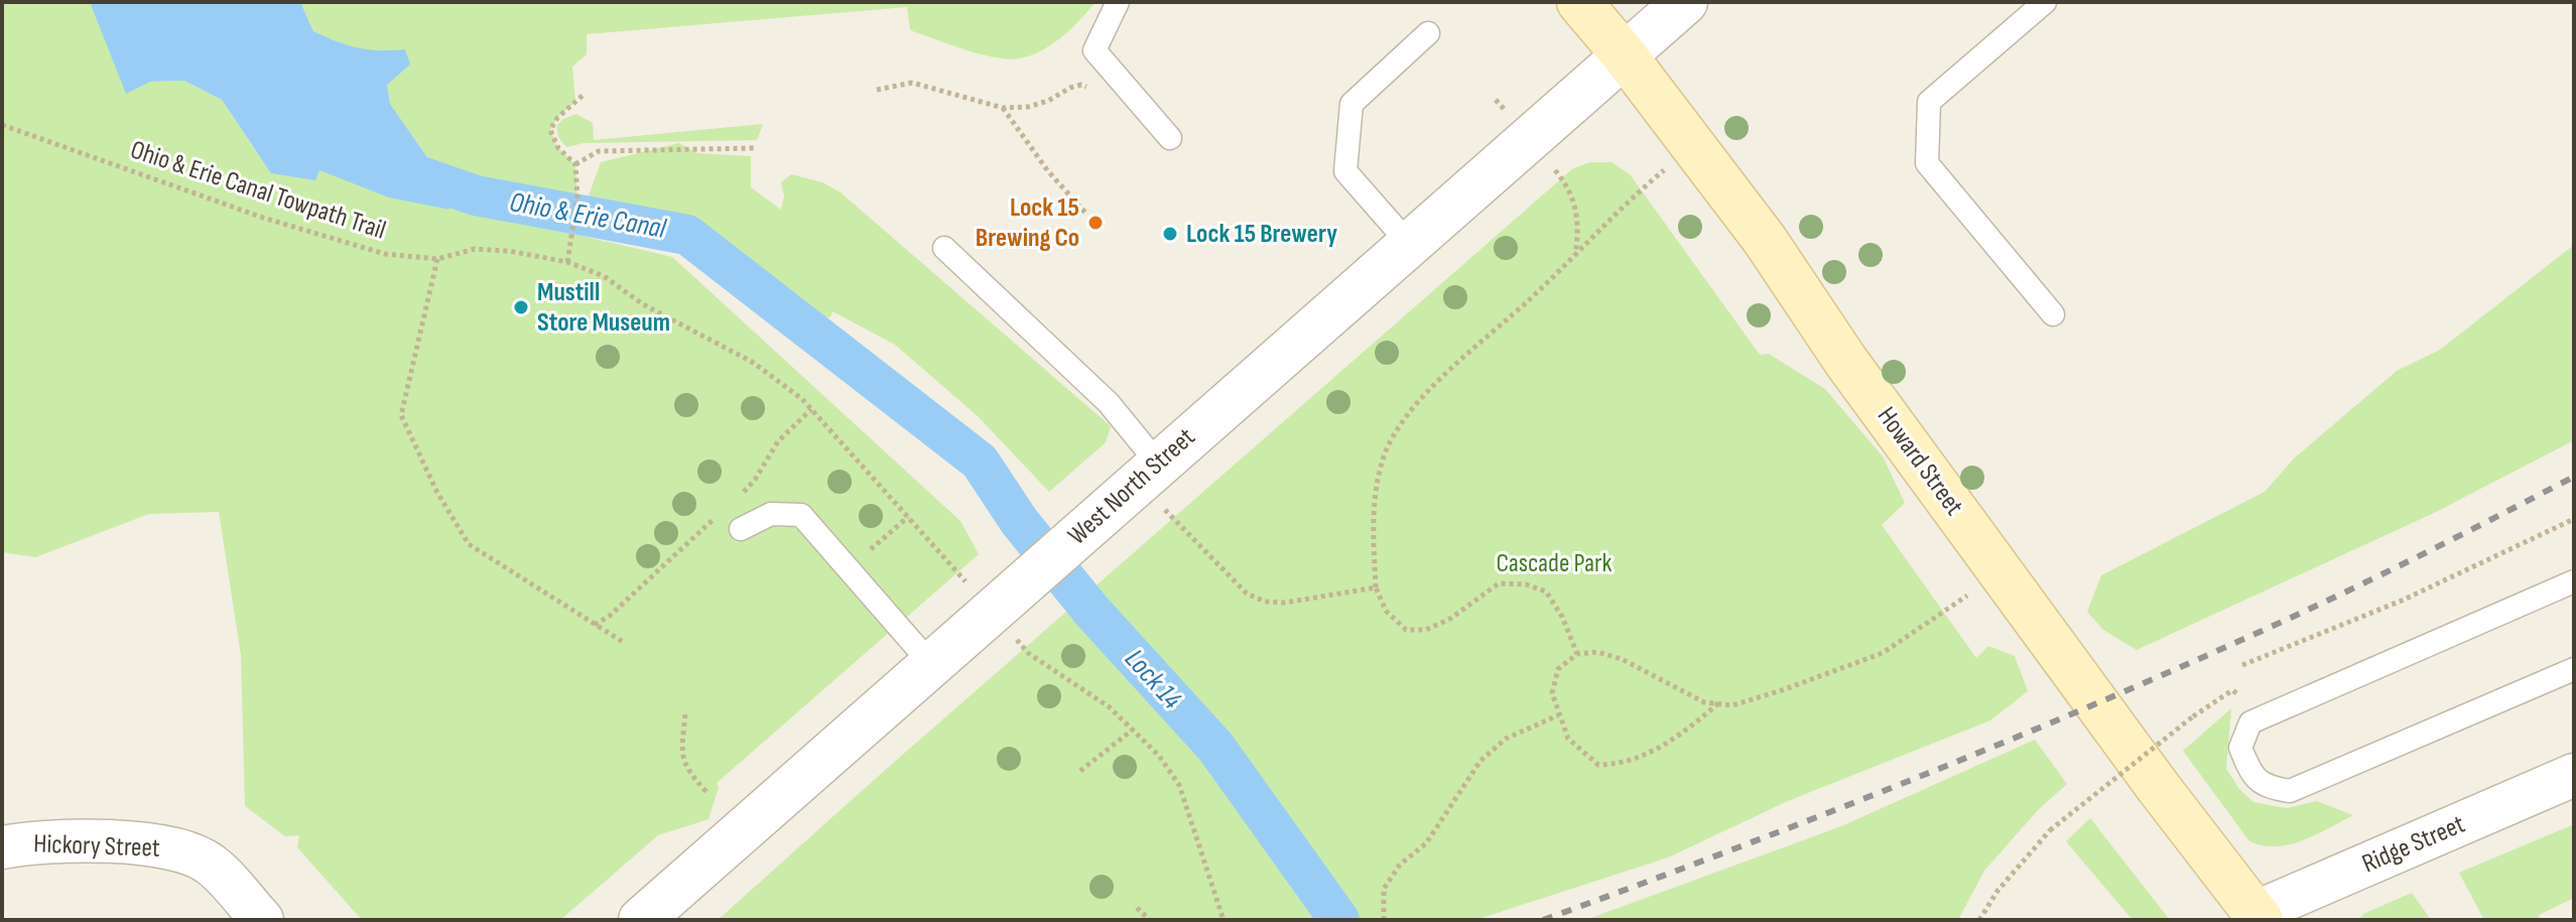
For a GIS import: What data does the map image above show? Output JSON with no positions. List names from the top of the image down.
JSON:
{
  "streets": {
    "main road": ["Howard Street"],
    "street": ["West North Street", "Ridge Street", "Hickory Street"],
    "path": ["Ohio & Erie Canal Towpath Trail"]
  },
  "crossings": [
    ["Ohio & Erie Canal Towpath Trail", "West North Street"],
    ["Howard Street", "West North Street"],
    ["Howard Street", "Ridge Street"]
  ],
  "water": ["Ohio & Erie Canal", "Lock 14"],
  "parks": ["Cascade Park"],
  "places": ["Lock 15 Brewing Co", "Lock 15 Brewery", "Mustill Store Museum"]
}
